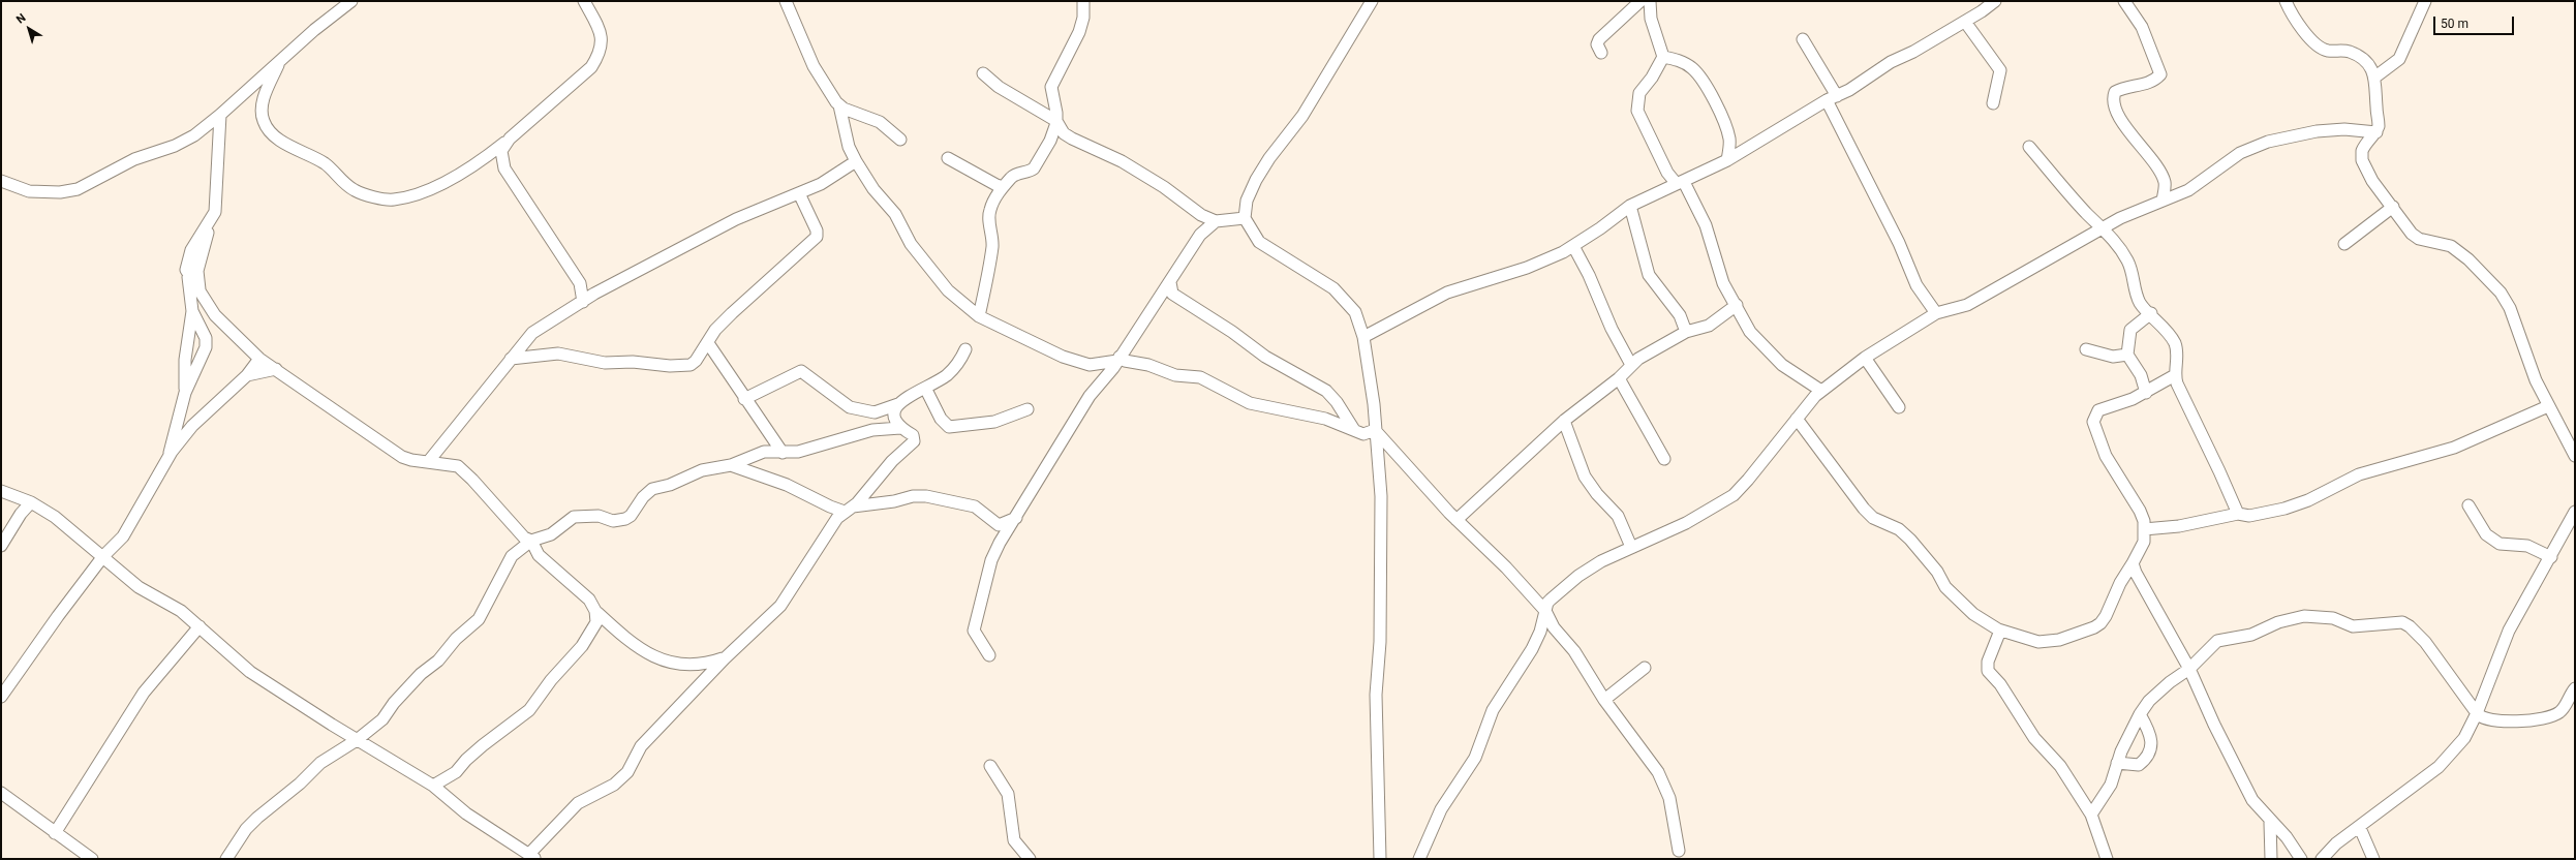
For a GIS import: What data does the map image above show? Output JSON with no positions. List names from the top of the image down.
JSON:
{
  "scale_bar": "50 m",
  "north": "top left"
}
